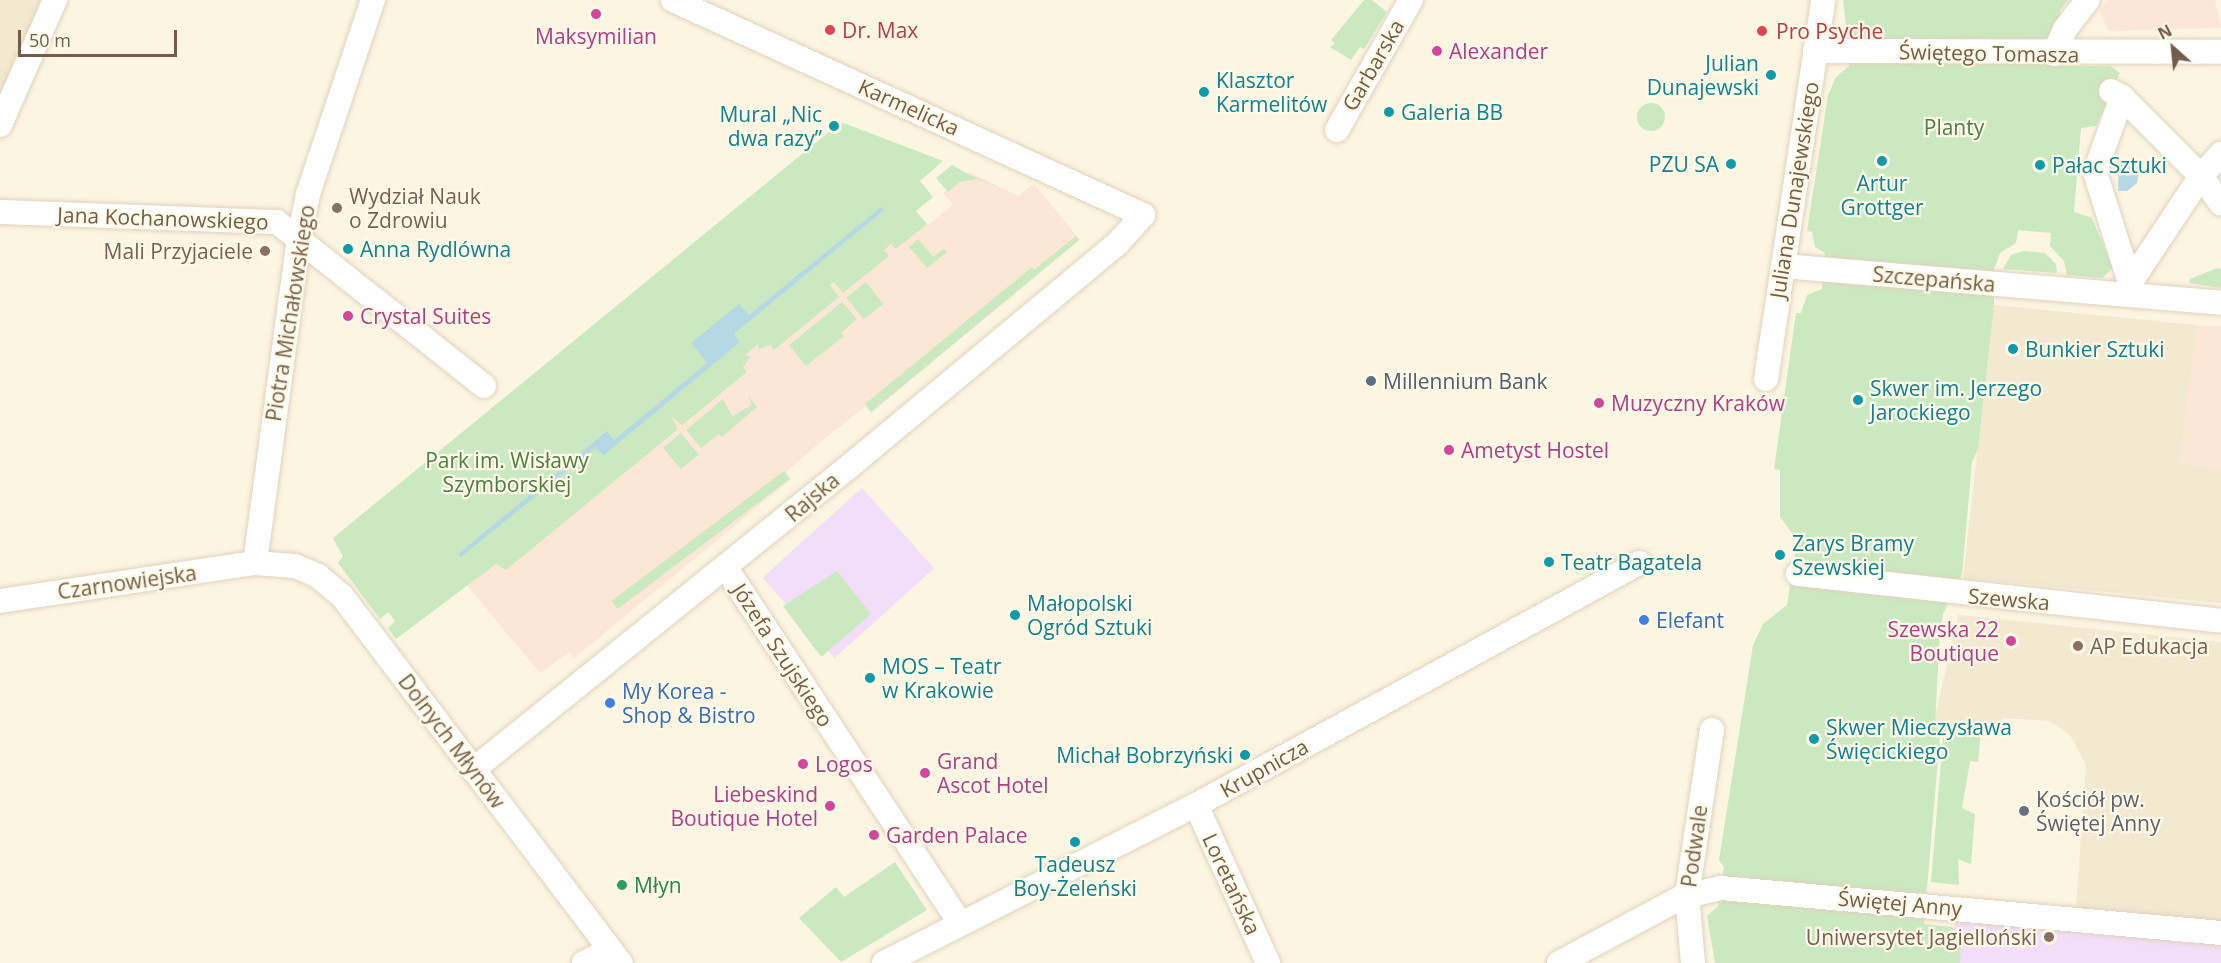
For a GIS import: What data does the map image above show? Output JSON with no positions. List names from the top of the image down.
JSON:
{
  "streets": {
    "street": [
      "Świętego Tomasza",
      "Garbarska",
      "Karmelicka",
      "Juliana Dunajewskiego",
      "Jana Kochanowskiego",
      "Szczepańska",
      "Piotra Michałowskiego",
      "Rajska",
      "Czarnowiejska",
      "Szewska",
      "Józefa Szujskiego",
      "Dolnych Młynów",
      "Krupnicza",
      "Podwale",
      "Loretańska",
      "Świętej Anny"
    ]
  },
  "crossings": [
    ["Świętego Tomasza", "Juliana Dunajewskiego"],
    ["Karmelicka", "Rajska"],
    ["Juliana Dunajewskiego", "Szczepańska"],
    ["Jana Kochanowskiego", "Piotra Michałowskiego"],
    ["Piotra Michałowskiego", "Czarnowiejska"],
    ["Piotra Michałowskiego", "Dolnych Młynów"],
    ["Rajska", "Józefa Szujskiego"],
    ["Rajska", "Dolnych Młynów"],
    ["Czarnowiejska", "Dolnych Młynów"],
    ["Józefa Szujskiego", "Krupnicza"],
    ["Krupnicza", "Loretańska"],
    ["Podwale", "Świętej Anny"]
  ],
  "parks": ["Planty", "Park im. Wisławy Szymborskiej"],
  "places": [
    "Maksymilian",
    "Dr. Max",
    "Pro Psyche",
    "Alexander",
    "Julian Dunajewski",
    "Klasztor Karmelitów",
    "Galeria BB",
    "Mural „Nic dwa razy”",
    "Artur Grottger",
    "PZU SA",
    "Pałac Sztuki",
    "Wydział Nauk o Zdrowiu",
    "Anna Rydlówna",
    "Mali Przyjaciele",
    "Crystal Suites",
    "Bunkier Sztuki",
    "Millennium Bank",
    "Skwer im. Jerzego Jarockiego",
    "Muzyczny Kraków",
    "Ametyst Hostel",
    "Zarys Bramy Szewskiej",
    "Teatr Bagatela",
    "Małopolski Ogród Sztuki",
    "Elefant",
    "Szewska 22 Boutique",
    "AP Edukacja",
    "MOS – Teatr w Krakowie",
    "My Korea - Shop & Bistro",
    "Skwer Mieczysława Święcickiego",
    "Michał Bobrzyński",
    "Logos",
    "Grand Ascot Hotel",
    "Liebeskind Boutique Hotel",
    "Kościół pw. Świętej Anny",
    "Garden Palace",
    "Tadeusz Boy-Żeleński",
    "Młyn",
    "Uniwersytet Jagielloński"
  ],
  "scale_bar": "50 m",
  "north": "top left"
}
